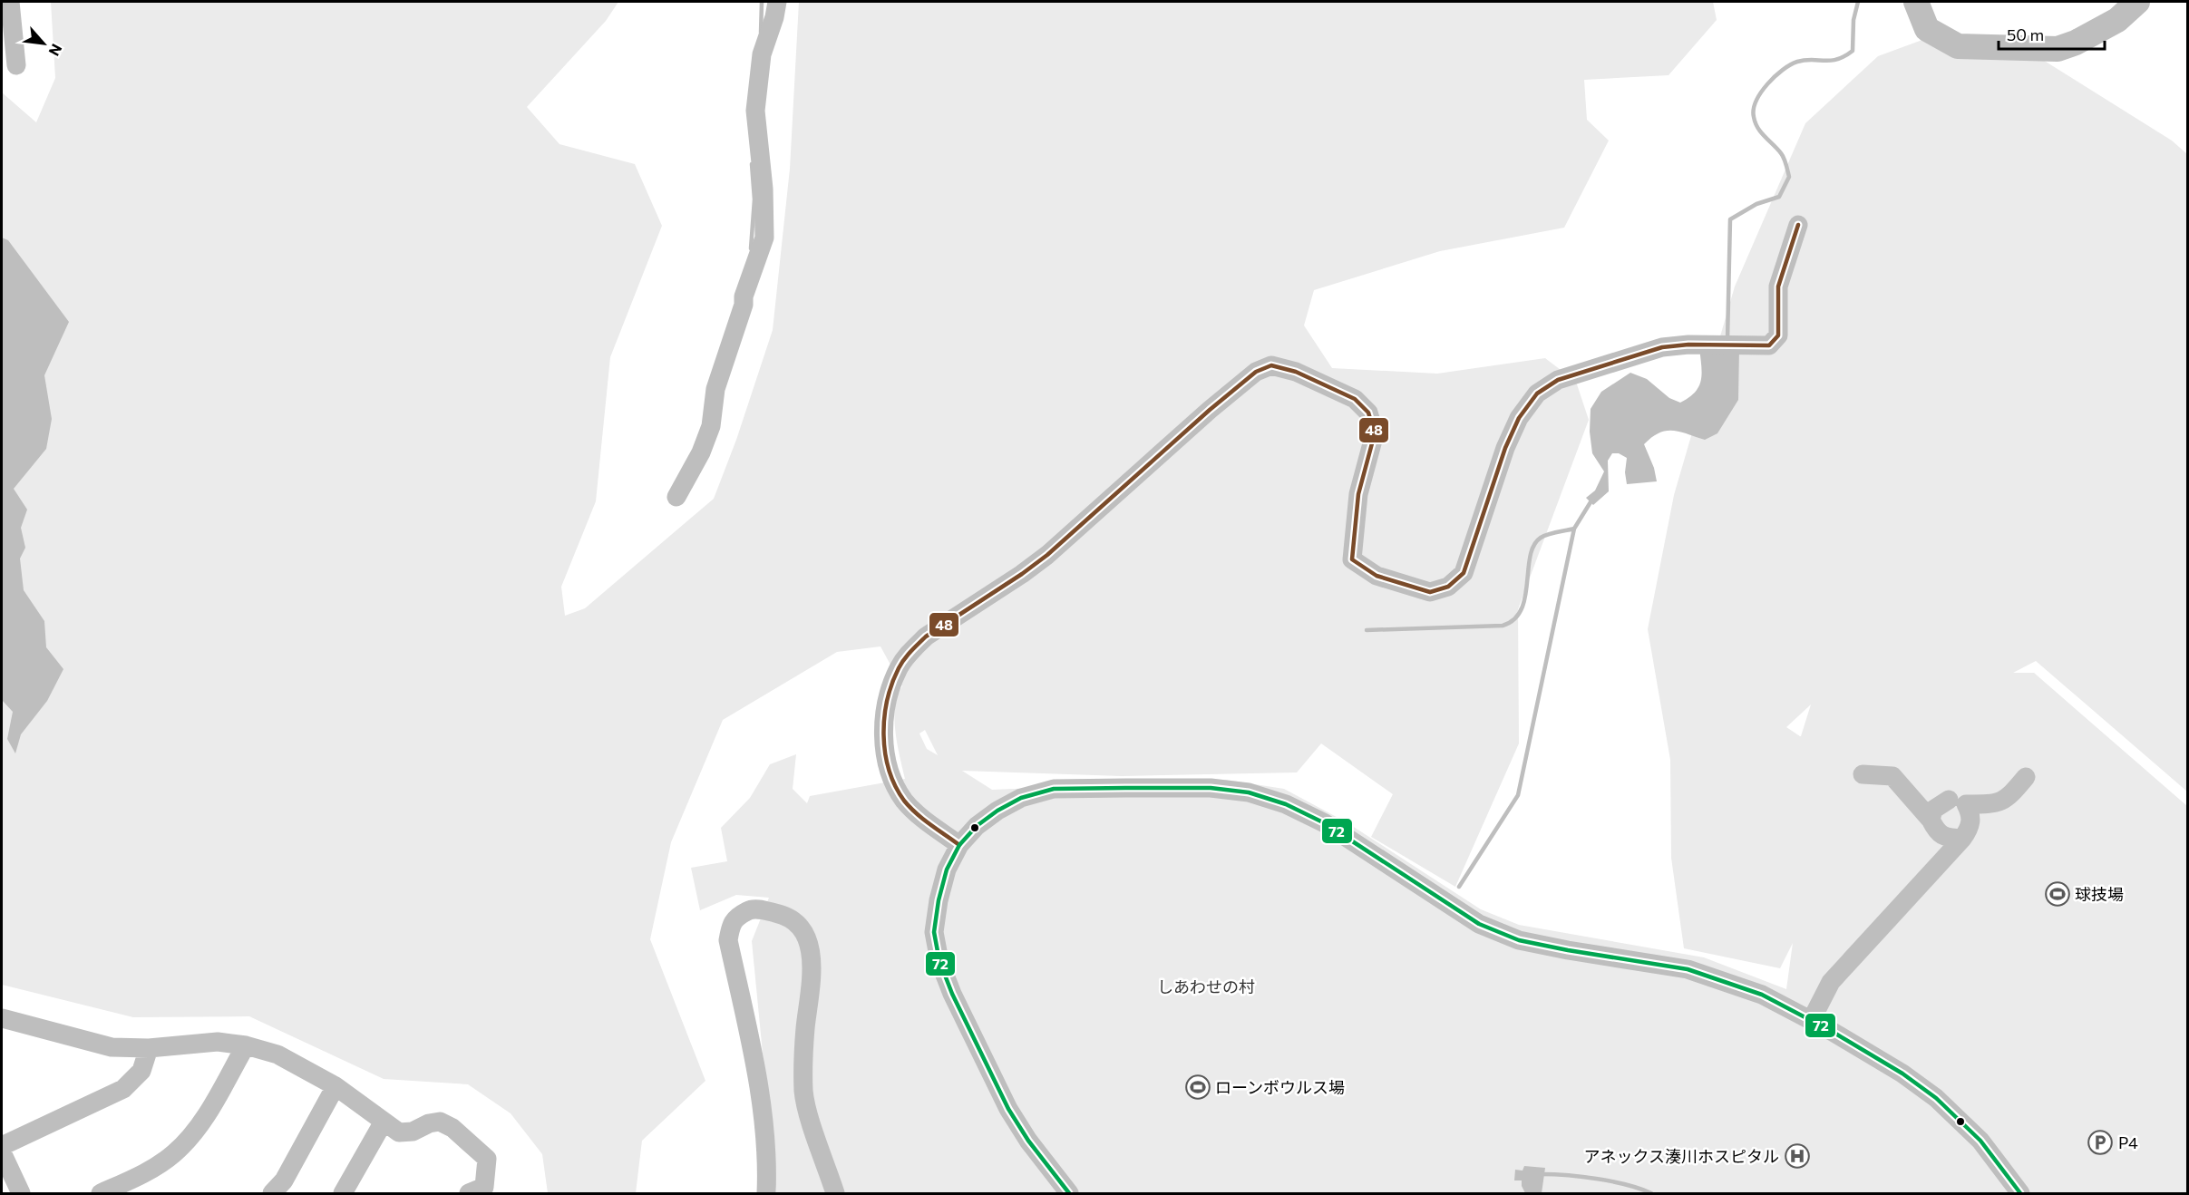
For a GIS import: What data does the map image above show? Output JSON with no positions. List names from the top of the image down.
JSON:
{
  "parks": ["しあわせの村"],
  "places": {
    "sports": ["球技場", "ローンボウルス場"],
    "parking": ["P4"],
    "hospital": ["アネックス湊川ホスピタル"]
  },
  "lines": ["transit line 48", "transit line 72"],
  "scale_bar": "50 m",
  "north": "bottom right"
}
